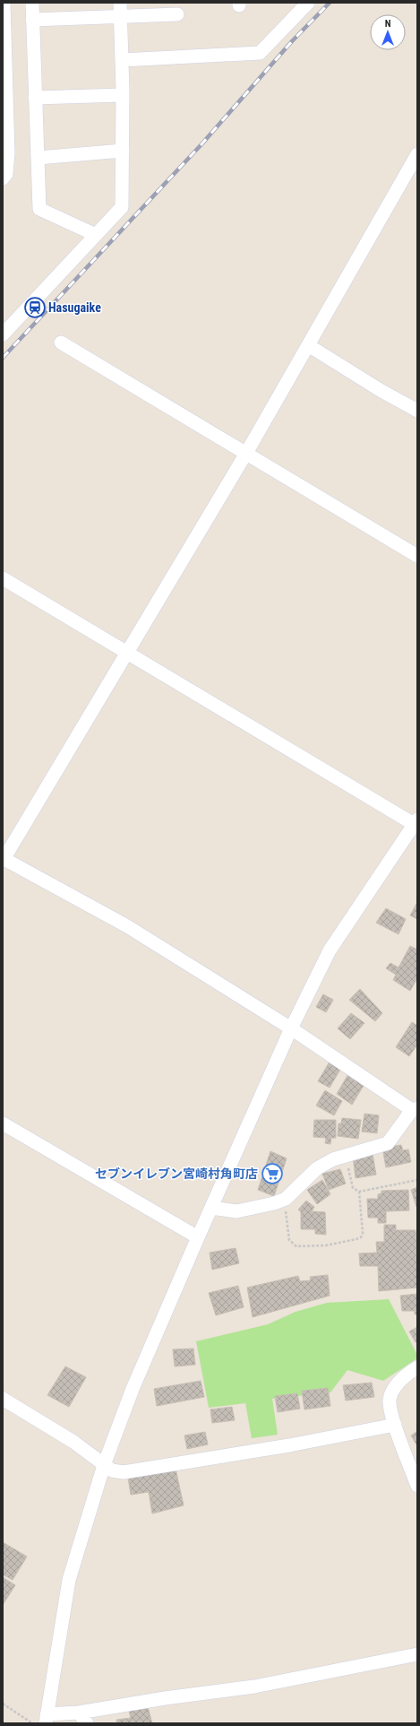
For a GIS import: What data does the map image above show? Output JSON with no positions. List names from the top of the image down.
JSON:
{
  "places": {
    "station": ["Hasugaike"],
    "supermarket": ["セブンイレブン宮崎村角町店"]
  },
  "north": "top"
}
